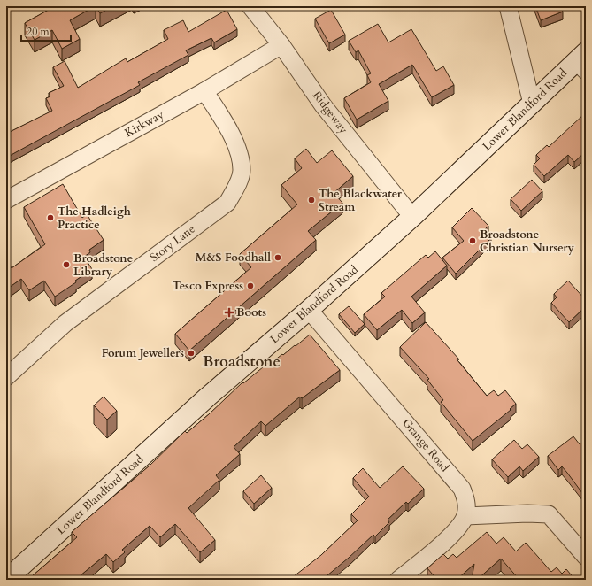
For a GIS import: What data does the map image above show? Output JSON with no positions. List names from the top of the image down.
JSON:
{
  "streets": {
    "main road": ["Lower Blandford Road"],
    "street": [
      "Ridgeway",
      "Kirkway",
      "Story Lane",
      "Grange Road"
    ]
  },
  "crossings": [
    ["Lower Blandford Road", "Ridgeway"],
    ["Lower Blandford Road", "Grange Road"],
    ["Ridgeway", "Kirkway"],
    ["Kirkway", "Story Lane"]
  ],
  "districts": ["Broadstone"],
  "places": {
    "other": [
      "The Blackwater Stream",
      "The Hadleigh Practice",
      "Broadstone Christian Nursery",
      "M&S Foodhall",
      "Broadstone Library",
      "Tesco Express",
      "Forum Jewellers"
    ],
    "health": ["Boots"]
  },
  "scale_bar": "20 m"
}
